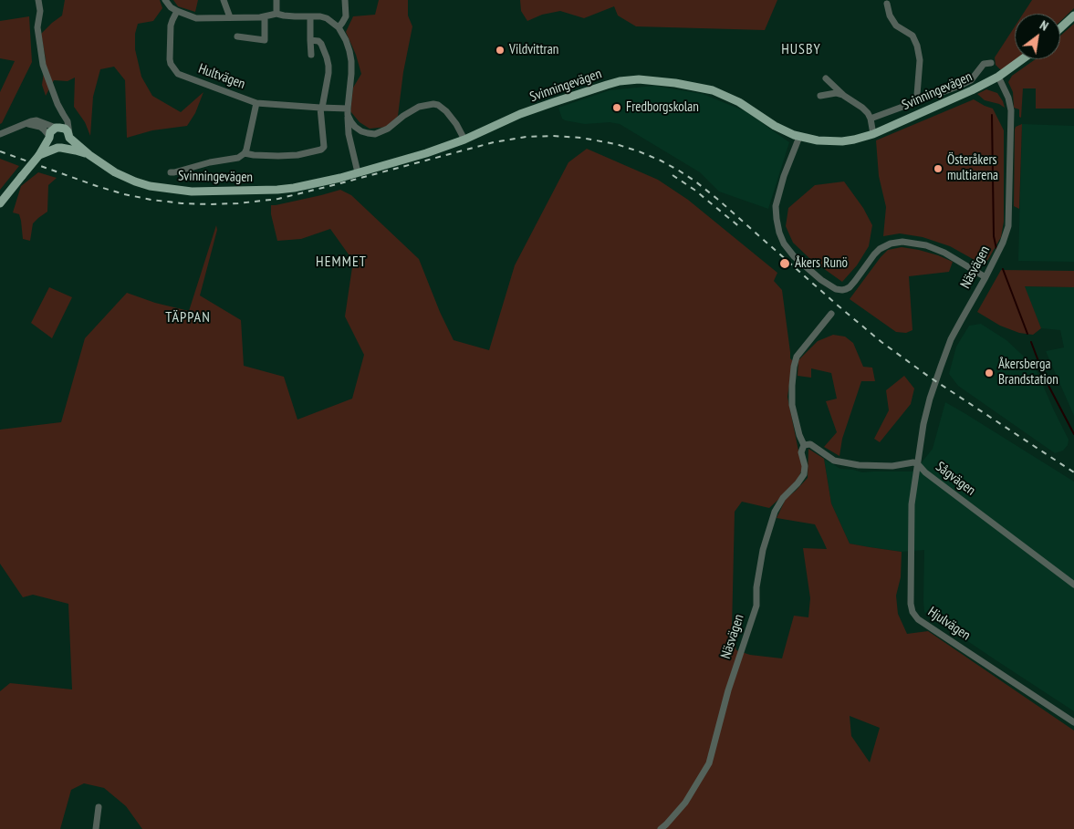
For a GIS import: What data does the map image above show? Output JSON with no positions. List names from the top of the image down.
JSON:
{
  "streets": {
    "main road": ["Svinningevägen"],
    "street": [
      "Hultvägen",
      "Näsvägen",
      "Sågvägen",
      "Hjulvägen"
    ]
  },
  "crossings": [
    ["Svinningevägen", "Näsvägen"],
    ["Näsvägen", "Sågvägen"],
    ["Näsvägen", "Hjulvägen"],
    ["Sågvägen", "Hjulvägen"]
  ],
  "districts": ["HUSBY", "HEMMET", "TÄPPAN"],
  "places": [
    "Vildvittran",
    "Fredborgskolan",
    "Österåkers multiarena",
    "Åkers Runö",
    "Åkersberga Brandstation"
  ],
  "north": "top right"
}
